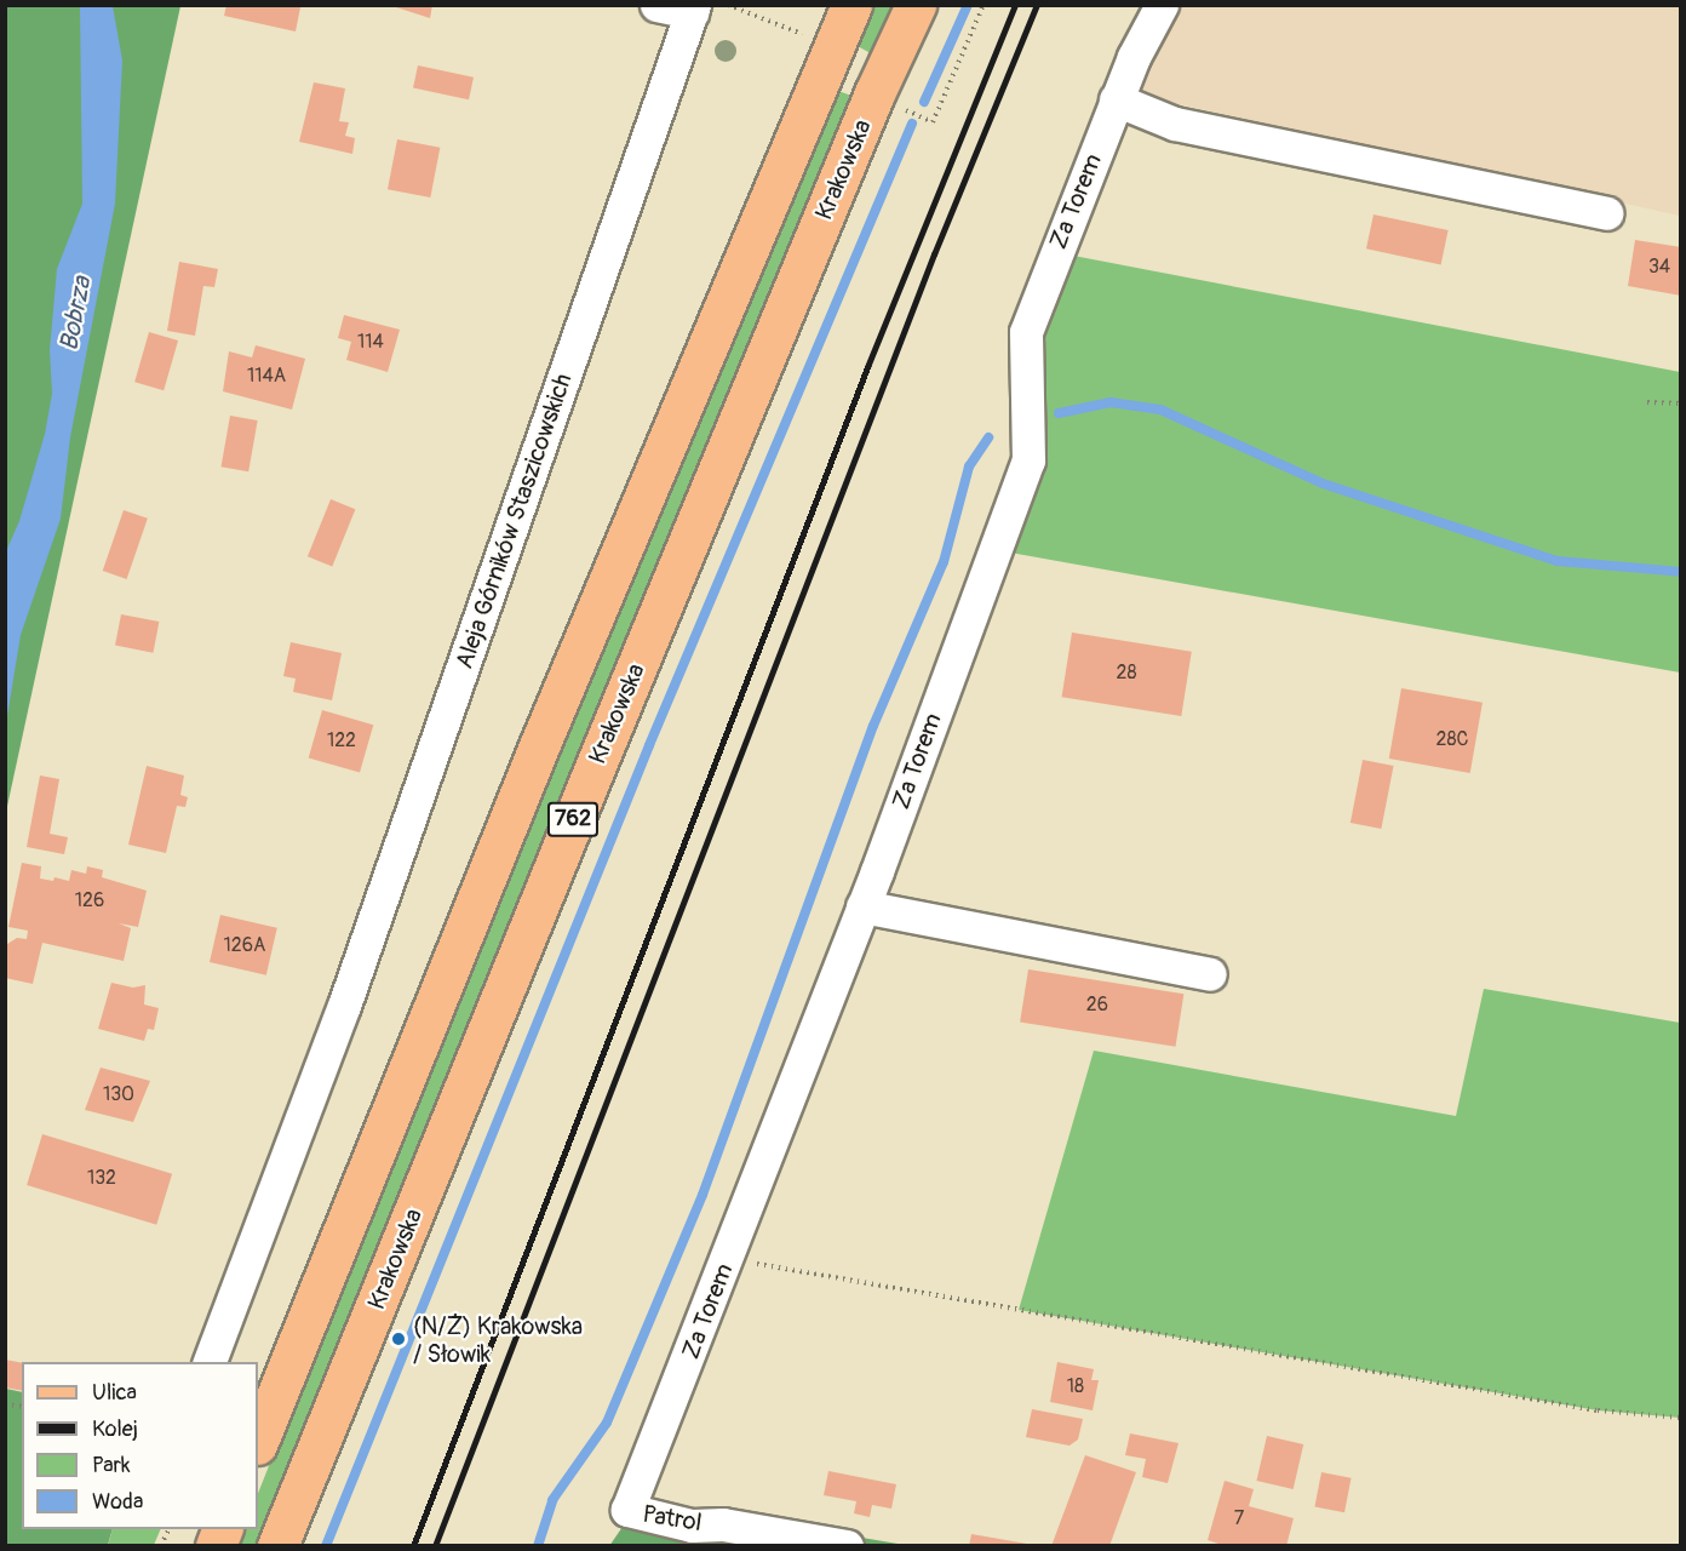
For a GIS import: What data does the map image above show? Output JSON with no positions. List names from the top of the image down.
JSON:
{
  "streets": {
    "main road": ["Krakowska", "762"],
    "street": ["Za Torem", "Aleja Górników Staszicowskich", "Patrol"]
  },
  "crossings": [
    ["Za Torem", "Patrol"]
  ],
  "water": ["Bobrza"],
  "places": ["(N/Ż) Krakowska / Słowik"],
  "house_numbers": [
    "34",
    "114",
    "114A",
    "28",
    "28C",
    "122",
    "126",
    "126A",
    "26",
    "130",
    "132",
    "18",
    "7"
  ],
  "legend": [
    "Ulica",
    "Kolej",
    "Park",
    "Woda"
  ]
}
